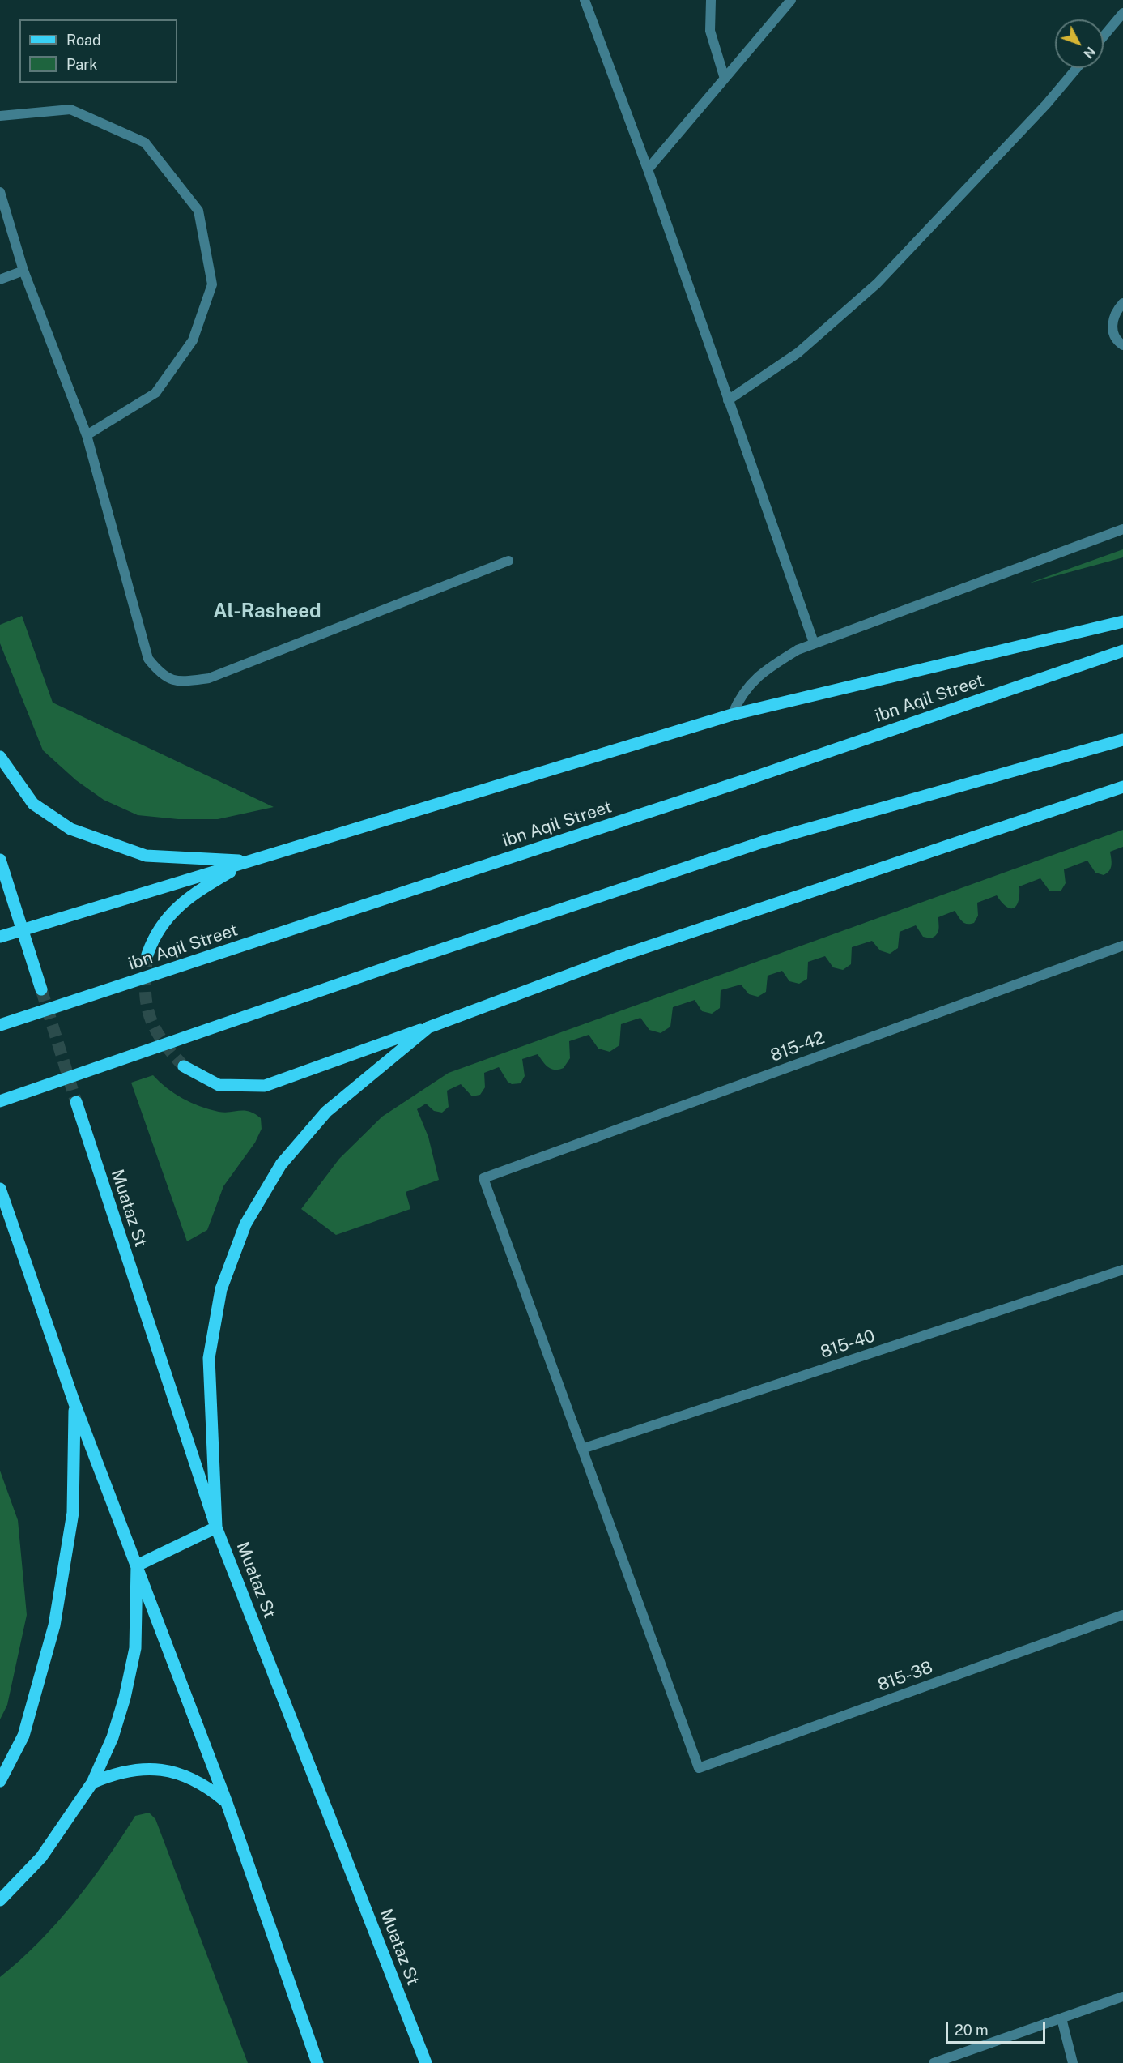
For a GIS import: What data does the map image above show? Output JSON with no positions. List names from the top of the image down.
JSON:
{
  "streets": {
    "main road": ["ibn Aqil Street", "Muataz St"],
    "street": ["815-42", "815-40", "815-38"]
  },
  "crossings": [
    ["815-42", "815-40"],
    ["815-42", "815-38"],
    ["815-40", "815-38"]
  ],
  "districts": ["Al-Rasheed"],
  "legend": ["Road", "Park"],
  "scale_bar": "20 m",
  "north": "bottom right"
}
